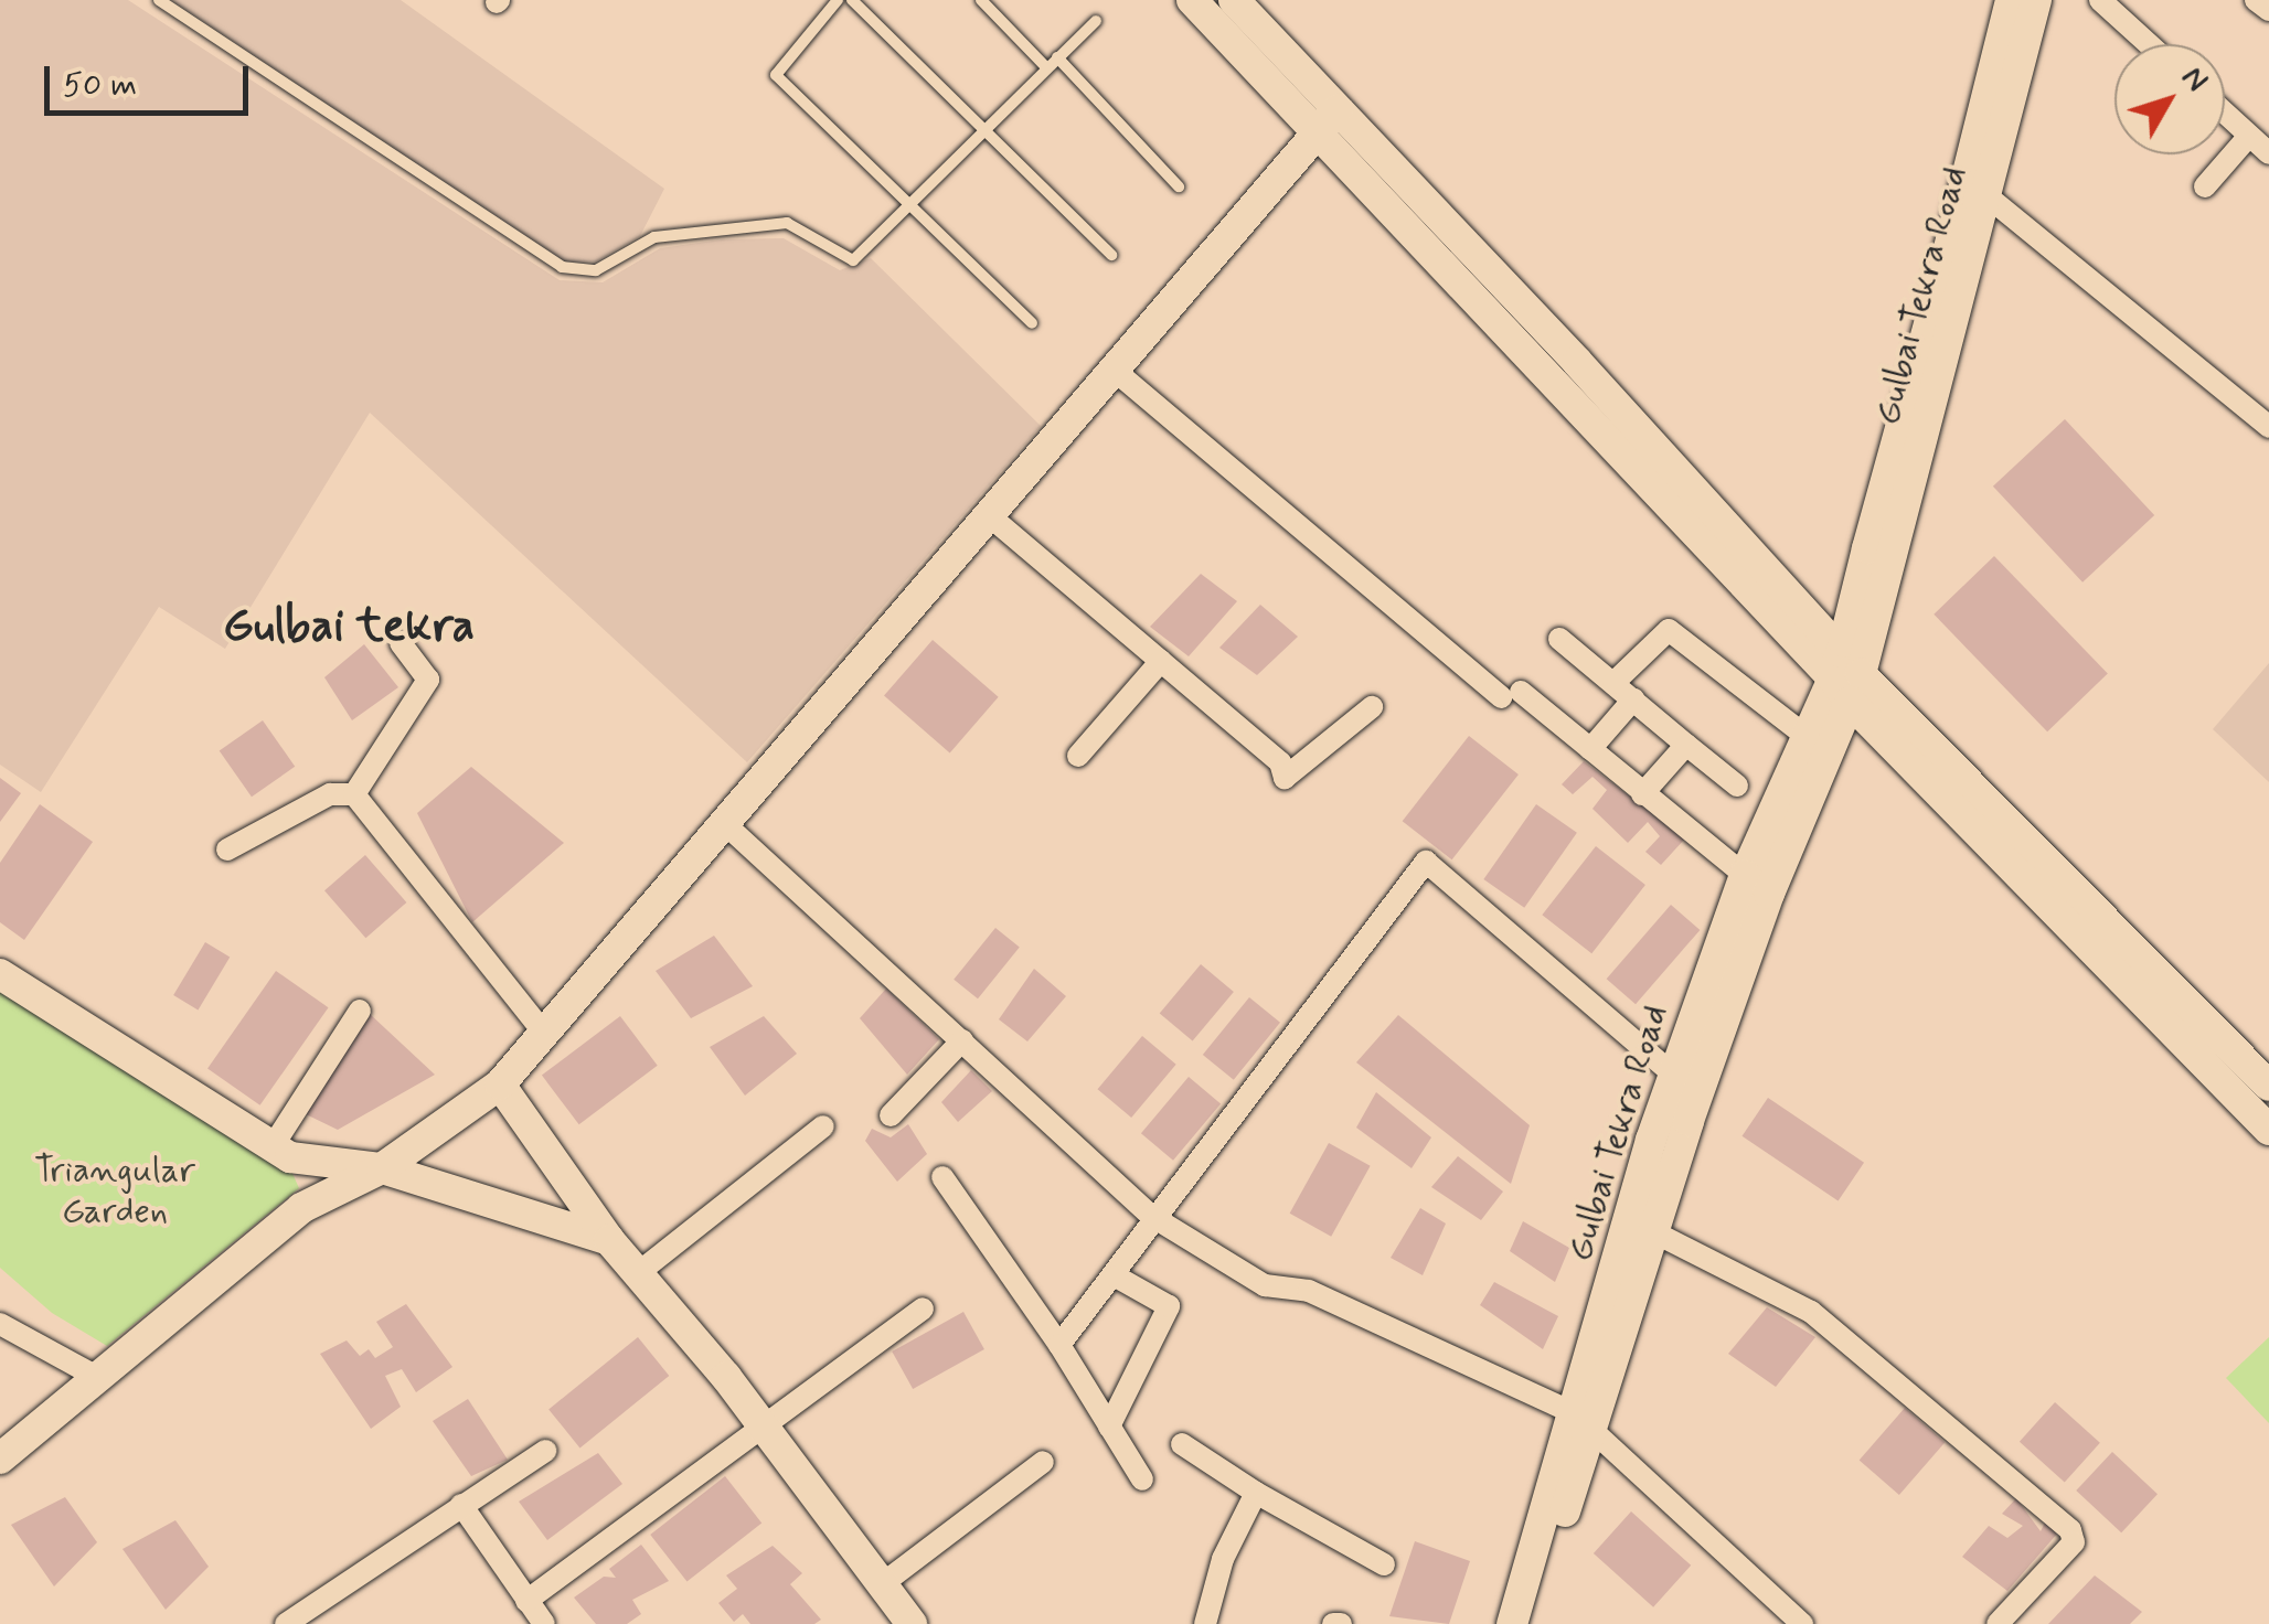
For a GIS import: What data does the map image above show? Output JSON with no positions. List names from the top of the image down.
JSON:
{
  "streets": {
    "main road": ["Gulbai Tekra Road"]
  },
  "districts": ["Gulbai tekra"],
  "parks": ["Triangular Garden"],
  "scale_bar": "50 m",
  "north": "top right"
}
